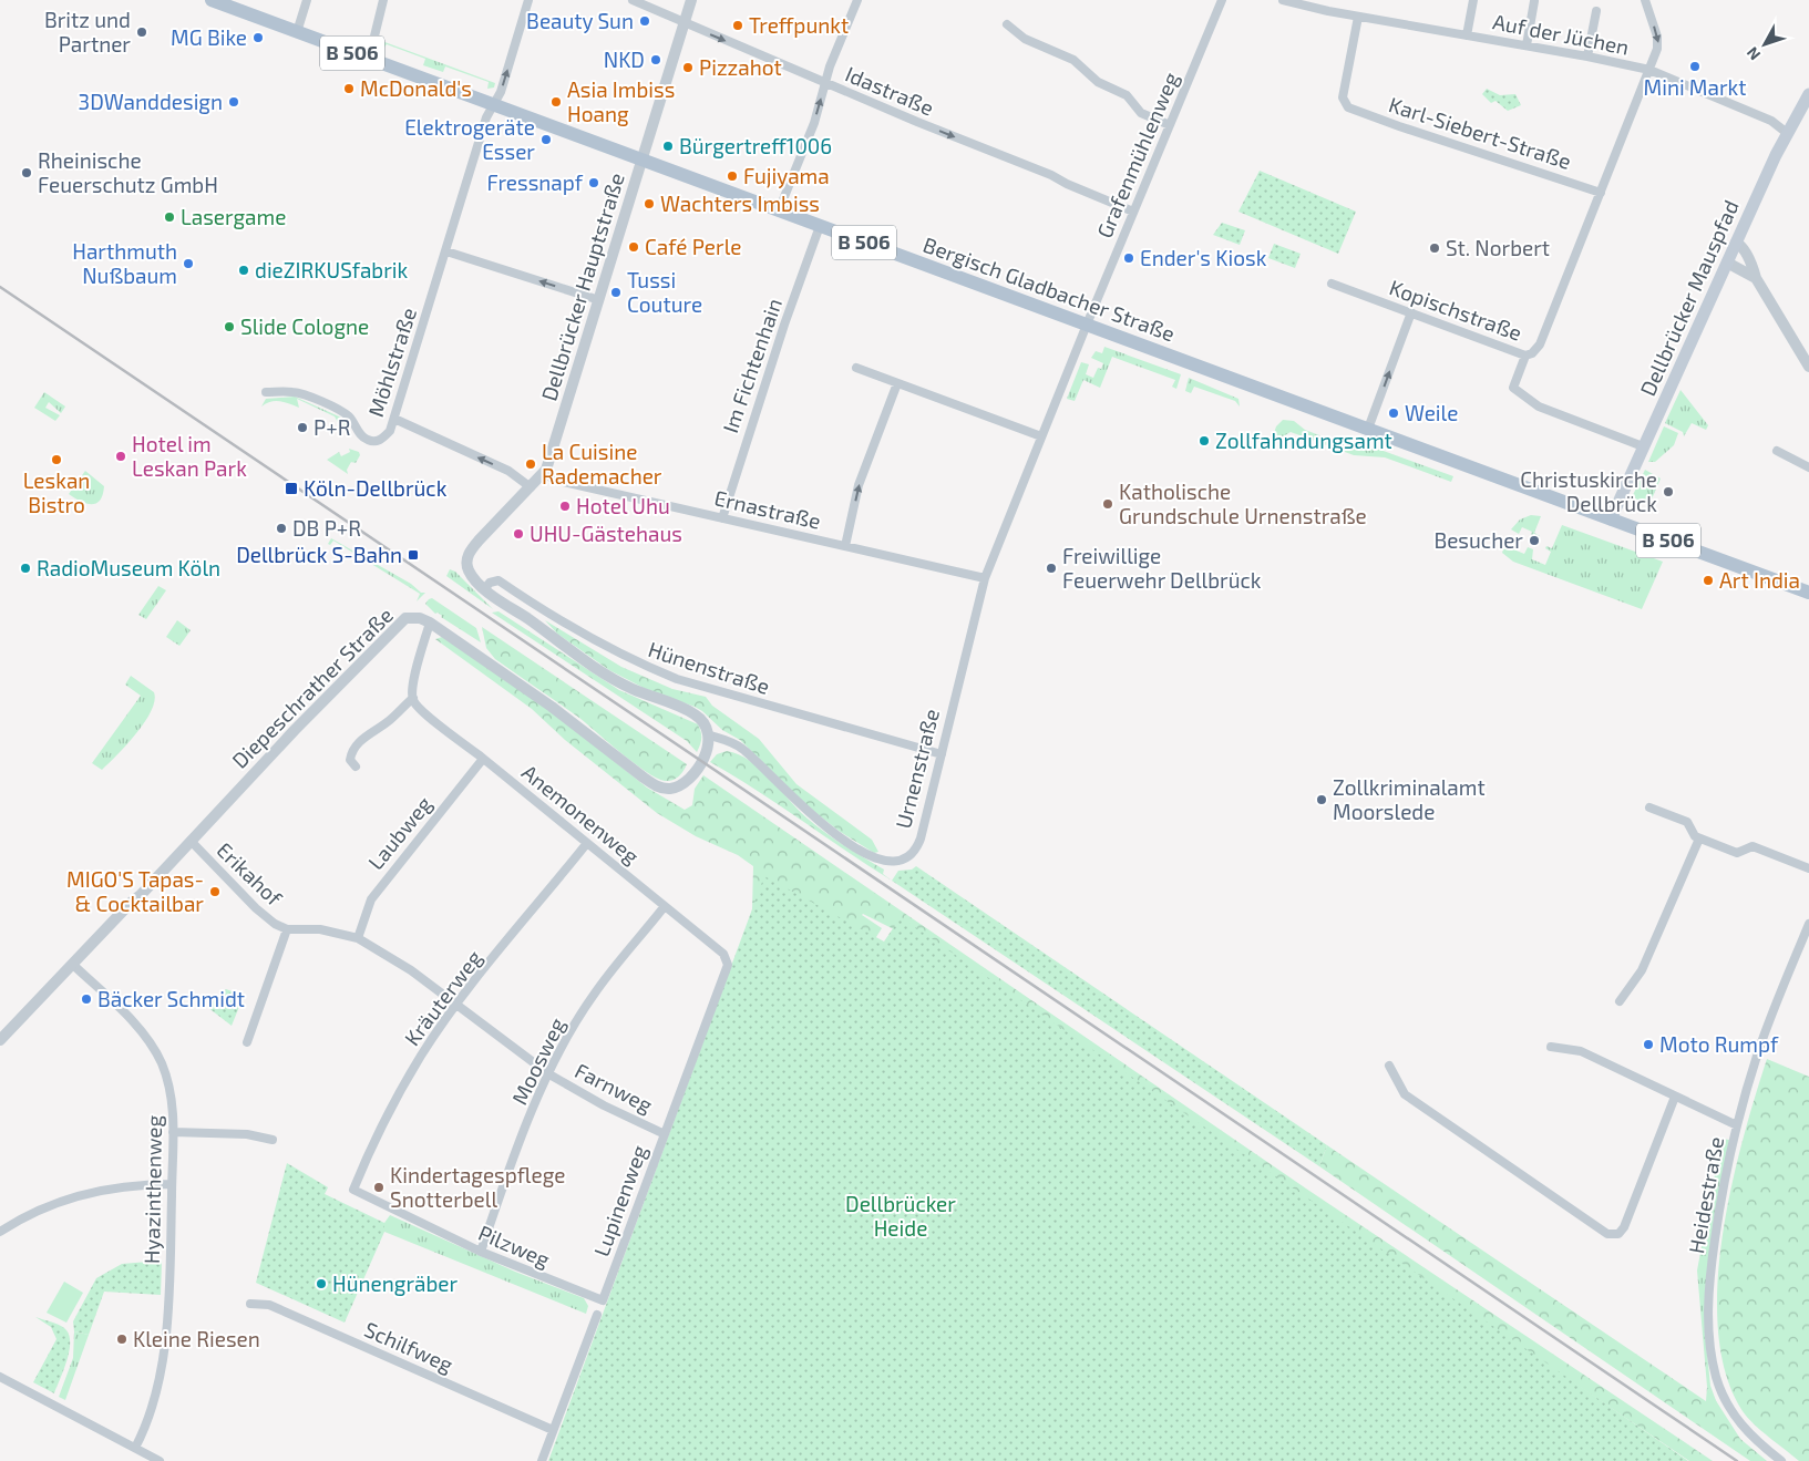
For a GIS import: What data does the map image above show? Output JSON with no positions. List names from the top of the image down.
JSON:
{
  "streets": {
    "main road": ["B 506", "Bergisch Gladbacher Straße", "Dellbrücker Mauspfad"],
    "street": [
      "Auf der Jüchen",
      "Idastraße",
      "Karl-Siebert-Straße",
      "Grafenmühlenweg",
      "Dellbrücker Hauptstraße",
      "Kopischstraße",
      "Möhlstraße",
      "Im Fichtenhain",
      "Ernastraße",
      "Hünenstraße",
      "Diepeschrather Straße",
      "Urnenstraße",
      "Anemonenweg",
      "Laubweg",
      "Erikahof",
      "Kräuterweg",
      "Moosweg",
      "Farnweg",
      "Hyazinthenweg",
      "Heidestraße",
      "Lupinenweg",
      "Pilzweg",
      "Schilfweg"
    ]
  },
  "crossings": [
    ["Auf der Jüchen", "Karl-Siebert-Straße"],
    ["Auf der Jüchen", "Dellbrücker Mauspfad"],
    ["Idastraße", "Grafenmühlenweg"],
    ["Idastraße", "Dellbrücker Hauptstraße"],
    ["Grafenmühlenweg", "Bergisch Gladbacher Straße"],
    ["Grafenmühlenweg", "Urnenstraße"],
    ["Dellbrücker Hauptstraße", "Bergisch Gladbacher Straße"],
    ["Dellbrücker Hauptstraße", "Ernastraße"],
    ["Dellbrücker Hauptstraße", "Hünenstraße"],
    ["Bergisch Gladbacher Straße", "Dellbrücker Mauspfad"],
    ["Bergisch Gladbacher Straße", "Möhlstraße"],
    ["Bergisch Gladbacher Straße", "Im Fichtenhain"],
    ["Bergisch Gladbacher Straße", "Urnenstraße"],
    ["Dellbrücker Mauspfad", "Kopischstraße"],
    ["Im Fichtenhain", "Ernastraße"],
    ["Ernastraße", "Urnenstraße"],
    ["Hünenstraße", "Urnenstraße"],
    ["Diepeschrather Straße", "Urnenstraße"],
    ["Diepeschrather Straße", "Erikahof"],
    ["Diepeschrather Straße", "Hyazinthenweg"],
    ["Anemonenweg", "Laubweg"],
    ["Anemonenweg", "Kräuterweg"],
    ["Anemonenweg", "Moosweg"],
    ["Anemonenweg", "Lupinenweg"],
    ["Laubweg", "Erikahof"],
    ["Laubweg", "Farnweg"],
    ["Erikahof", "Farnweg"],
    ["Kräuterweg", "Farnweg"],
    ["Kräuterweg", "Pilzweg"],
    ["Moosweg", "Farnweg"],
    ["Moosweg", "Pilzweg"],
    ["Farnweg", "Lupinenweg"],
    ["Lupinenweg", "Pilzweg"]
  ],
  "one_way": ["Idastraße"],
  "parks": ["Dellbrücker Heide"],
  "places": {
    "other": [
      "Beauty Sun",
      "Treffpunkt",
      "Britz und Partner",
      "MG Bike",
      "NKD",
      "Mini Markt",
      "Pizzahot",
      "McDonald's",
      "3DWanddesign",
      "Asia Imbiss Hoang",
      "Elektrogeräte Esser",
      "Bürgertreff1006",
      "Rheinische Feuerschutz GmbH",
      "Fujiyama",
      "Fressnapf",
      "Wachters Imbiss",
      "Lasergame",
      "Café Perle",
      "St. Norbert",
      "Ender's Kiosk",
      "Harthmuth Nußbaum",
      "dieZIRKUSfabrik",
      "Tussi Couture",
      "Slide Cologne",
      "Weile",
      "P+R",
      "Zollfahndungsamt",
      "Hotel im Leskan Park",
      "Leskan Bistro",
      "La Cuisine Rademacher",
      "Christuskirche Dellbrück",
      "Katholische Grundschule Urnenstraße",
      "Hotel Uhu",
      "DB P+R",
      "UHU-Gästehaus",
      "Besucher",
      "RadioMuseum Köln",
      "Freiwillige Feuerwehr Dellbrück",
      "Art India",
      "Zollkriminalamt Moorslede",
      "MIGO'S Tapas- & Cocktailbar",
      "Bäcker Schmidt",
      "Moto Rumpf",
      "Kindertagespflege Snotterbell",
      "Hünengräber",
      "Kleine Riesen"
    ],
    "transit": ["Köln-Dellbrück", "Dellbrück S-Bahn"]
  },
  "north": "bottom left"
}
